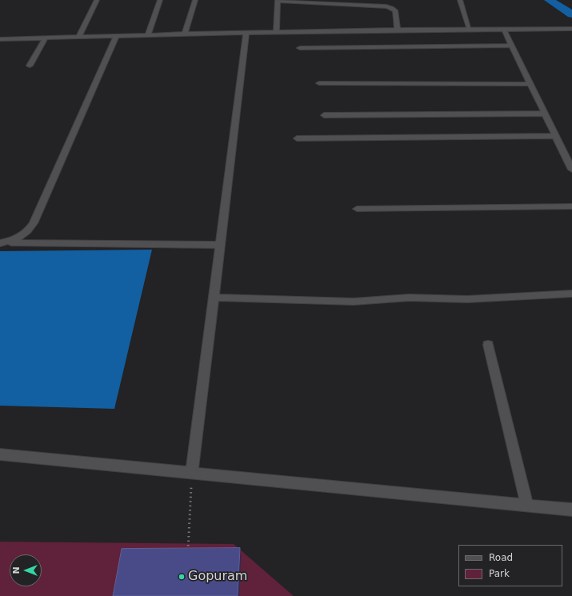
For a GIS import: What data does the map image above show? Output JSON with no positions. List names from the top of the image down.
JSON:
{
  "places": ["Gopuram"],
  "legend": ["Road", "Park"],
  "north": "left"
}
